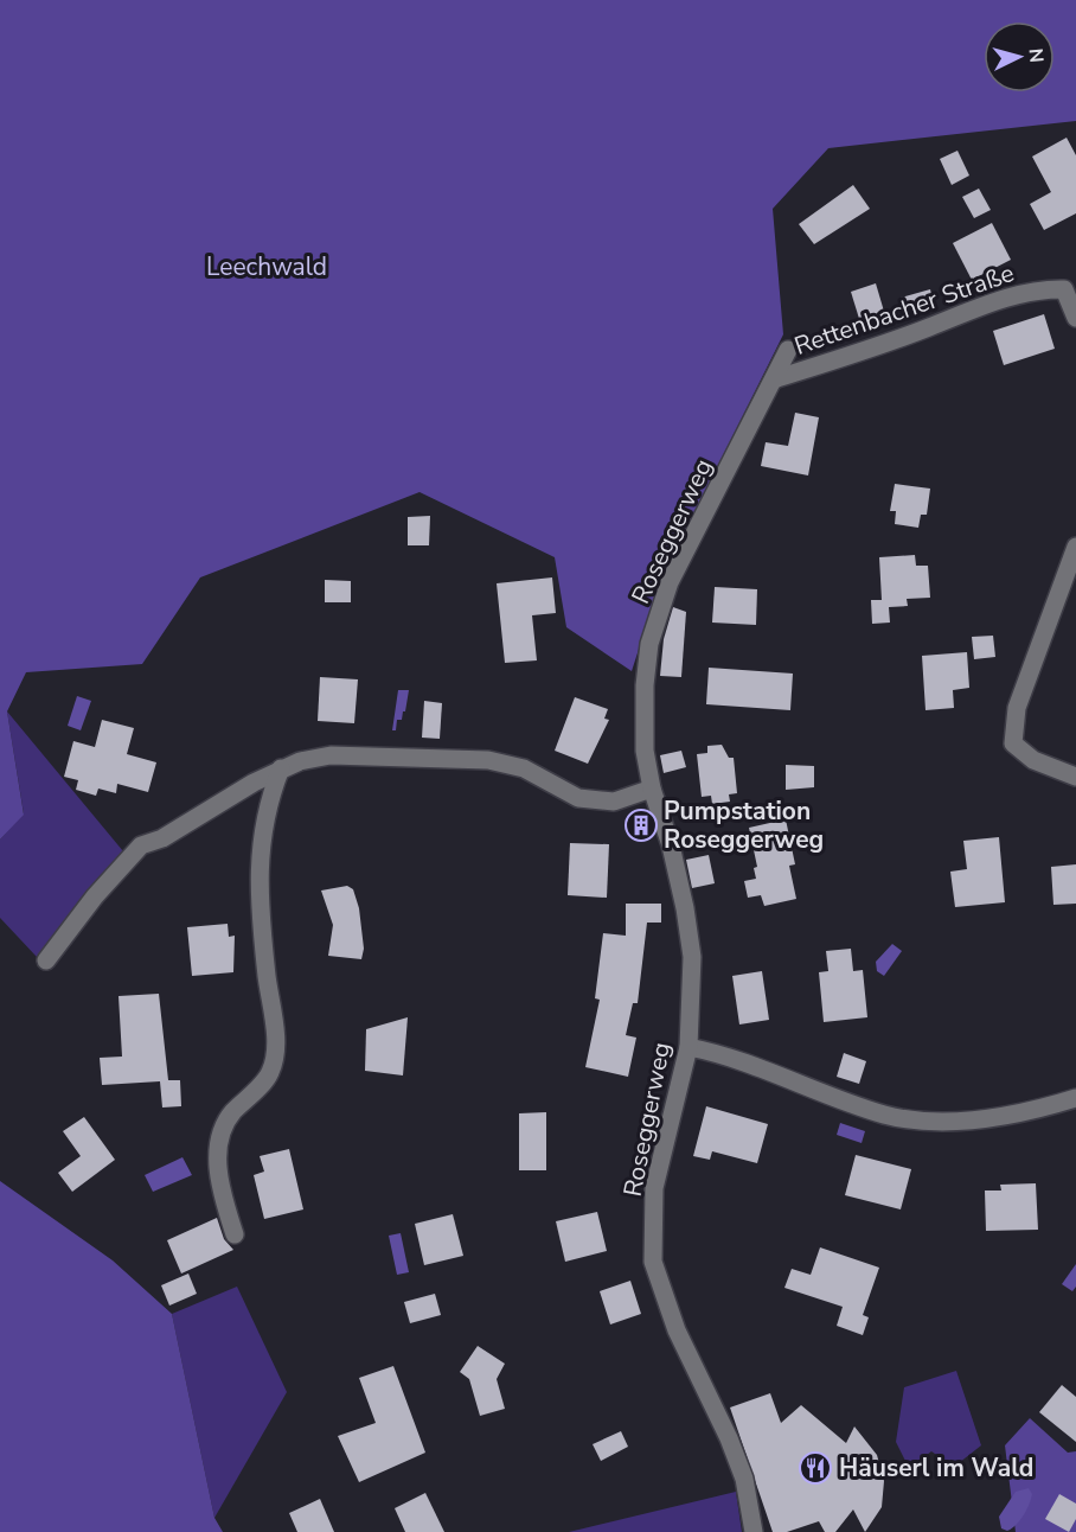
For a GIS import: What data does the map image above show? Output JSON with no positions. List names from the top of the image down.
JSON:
{
  "streets": {
    "street": ["Rettenbacher Straße", "Roseggerweg"]
  },
  "crossings": [
    ["Rettenbacher Straße", "Roseggerweg"]
  ],
  "parks": ["Leechwald"],
  "places": {
    "building": ["Pumpstation Roseggerweg"],
    "restaurant": ["Häuserl im Wald"]
  },
  "north": "right"
}
